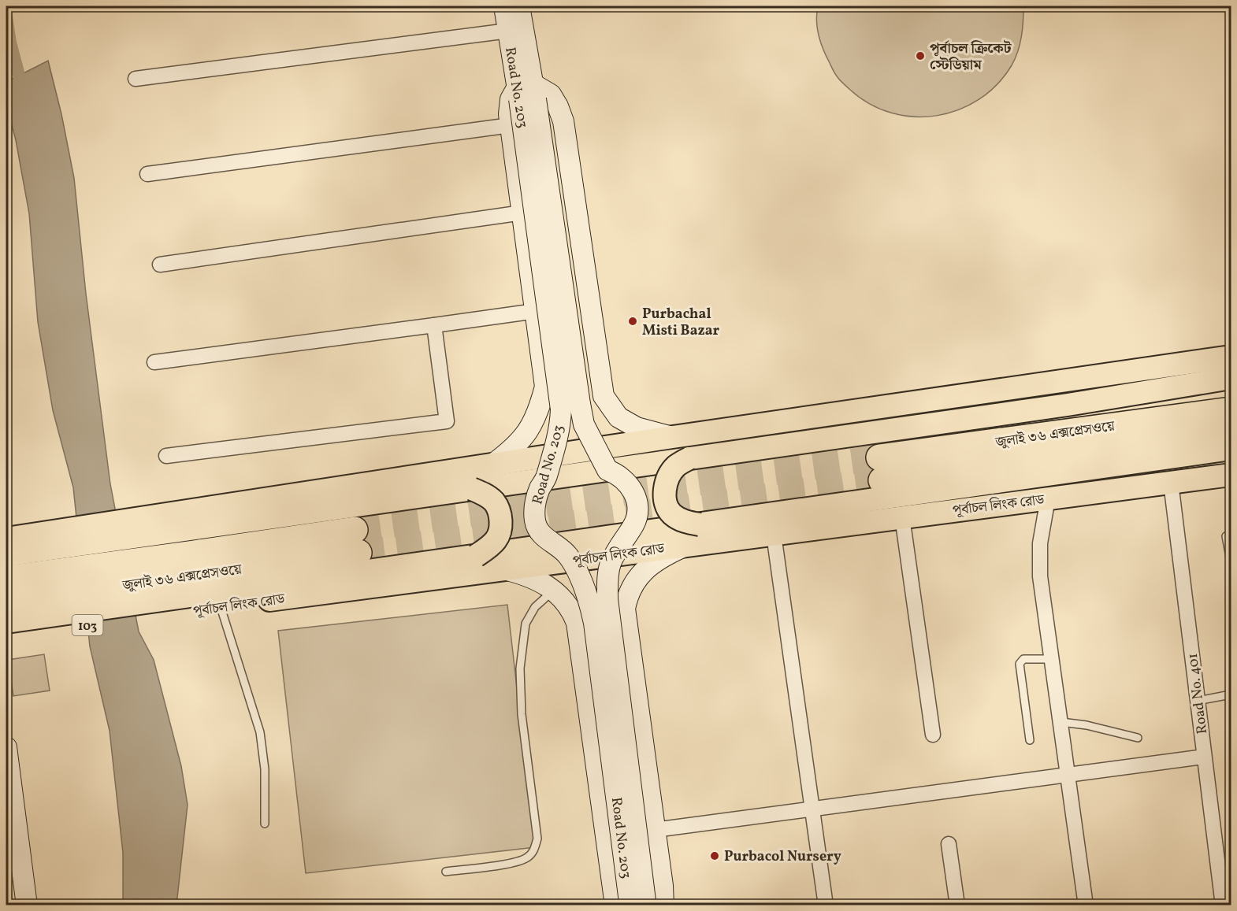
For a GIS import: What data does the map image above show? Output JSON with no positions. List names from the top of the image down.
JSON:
{
  "streets": {
    "highway": ["জুলাই ৩৬ এক্সপ্রেসওয়ে"],
    "main road": ["পূর্বাচল লিংক রোড", "103"],
    "street": ["Road No. 203", "Road No. 401"]
  },
  "crossings": [
    ["Road No. 203", "পূর্বাচল লিংক রোড"],
    ["পূর্বাচল লিংক রোড", "Road No. 401"]
  ],
  "places": ["পূর্বাচল ক্রিকেট স্টেডিয়াম", "Purbachal Misti Bazar", "Purbacol Nursery"]
}
